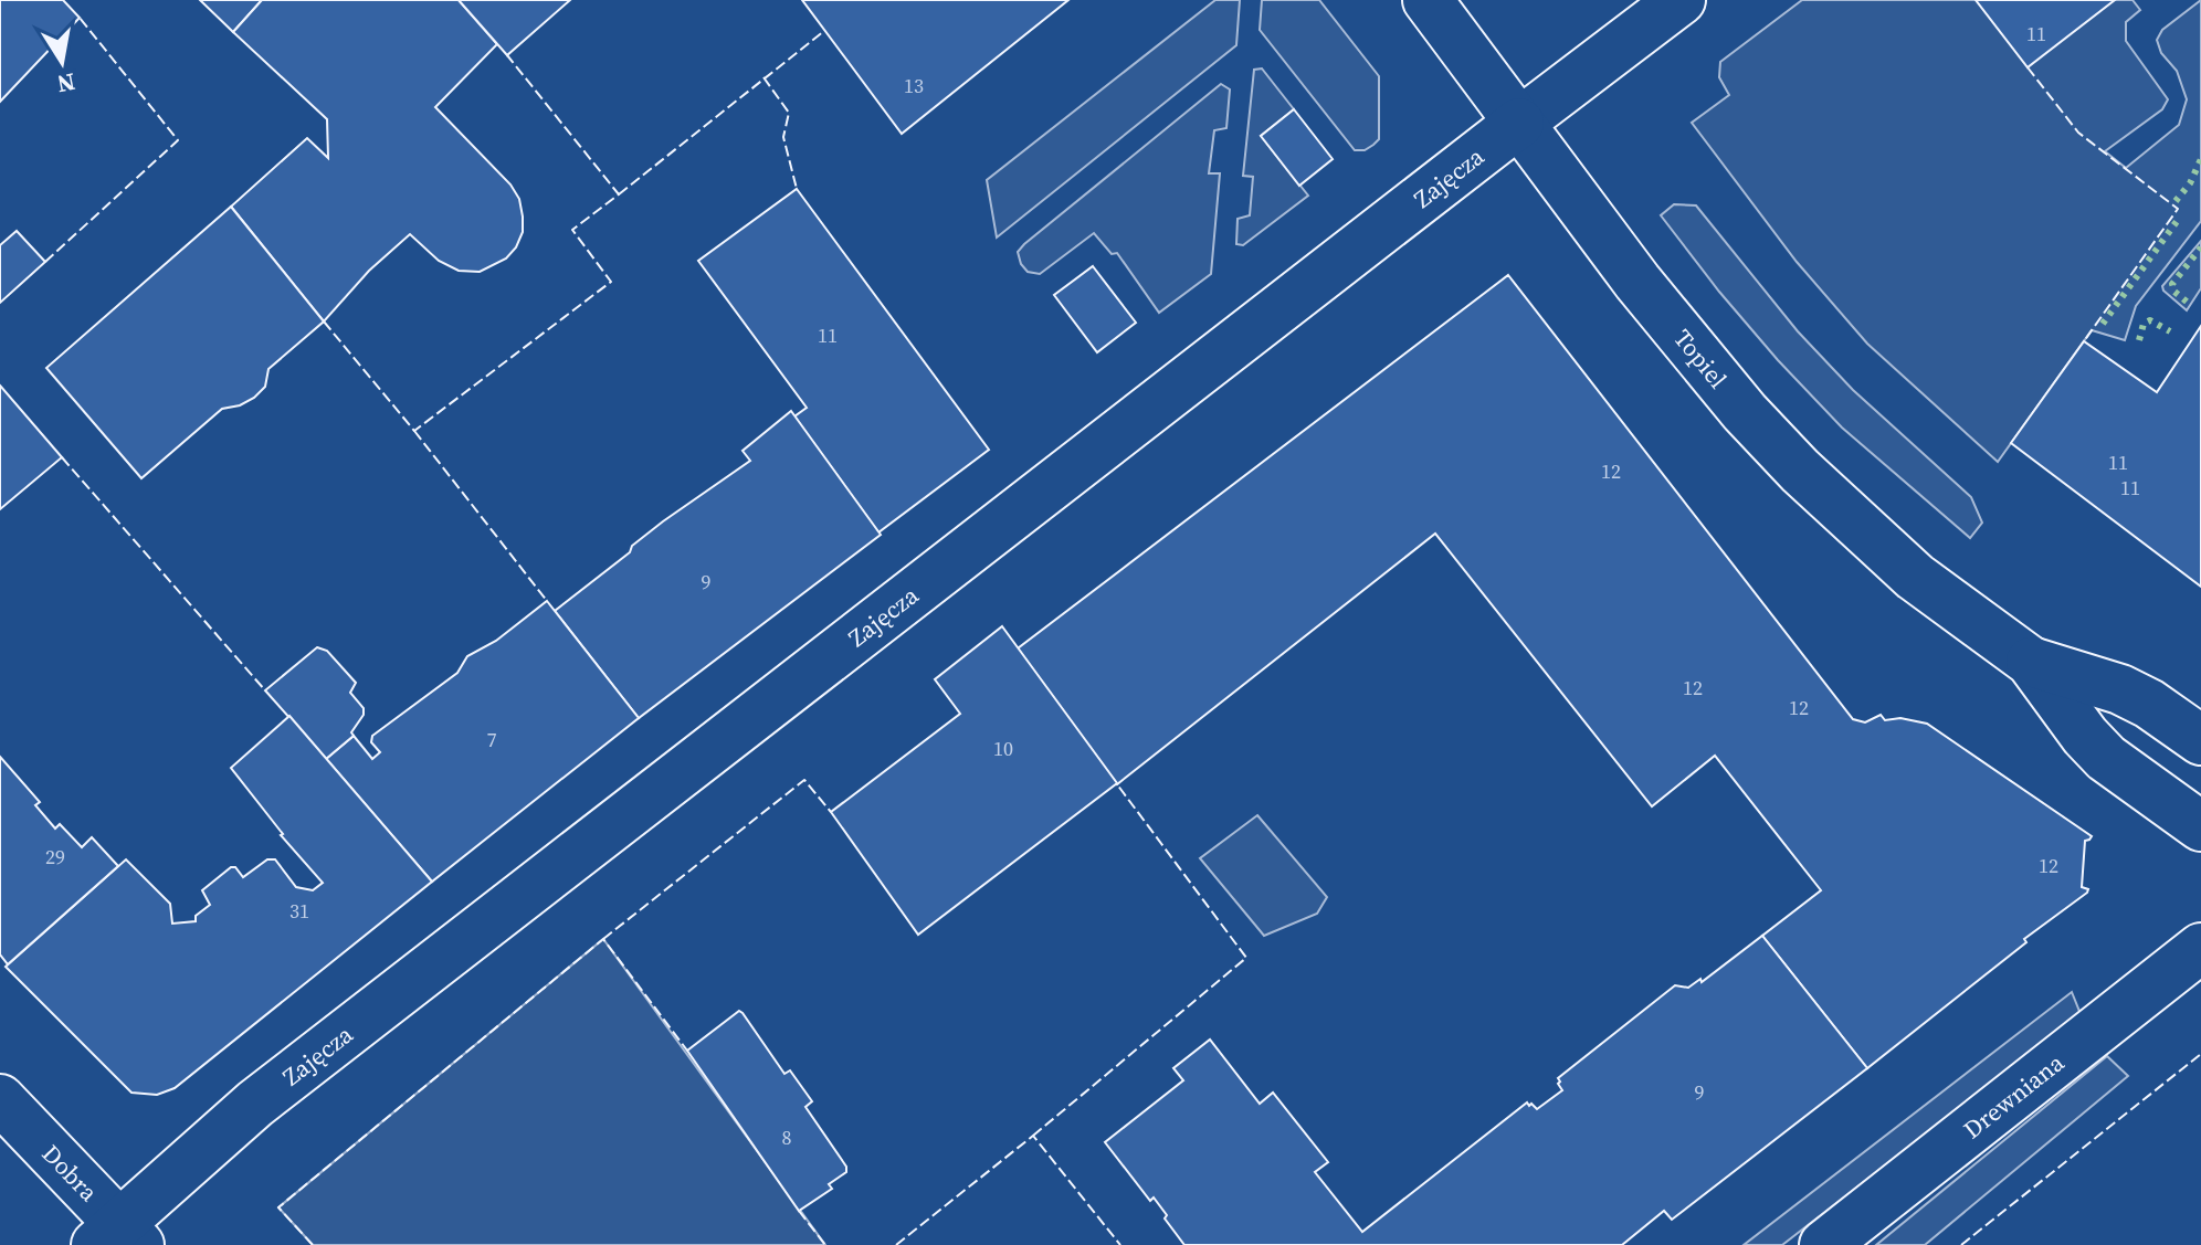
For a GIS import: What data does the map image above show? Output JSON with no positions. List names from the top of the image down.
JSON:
{
  "streets": {
    "street": [
      "Zajęcza",
      "Topiel",
      "Drewniana",
      "Dobra"
    ]
  },
  "crossings": [
    ["Zajęcza", "Topiel"],
    ["Zajęcza", "Dobra"]
  ],
  "house_numbers": [
    "11",
    "13",
    "11",
    "11",
    "12",
    "11",
    "9",
    "12",
    "12",
    "7",
    "10",
    "29",
    "12",
    "31",
    "9",
    "8"
  ],
  "north": "bottom"
}
